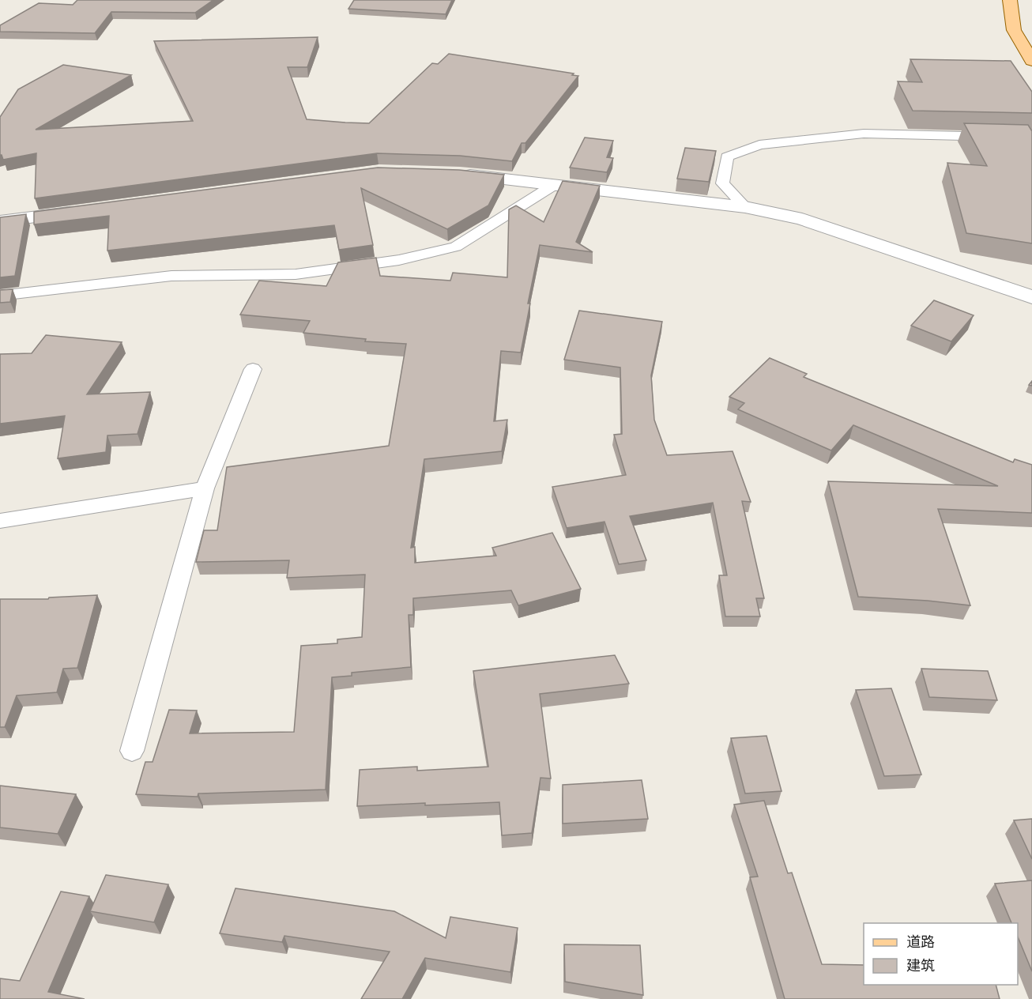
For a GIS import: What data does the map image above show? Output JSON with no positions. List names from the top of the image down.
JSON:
{
  "legend": ["道路", "建筑"]
}
